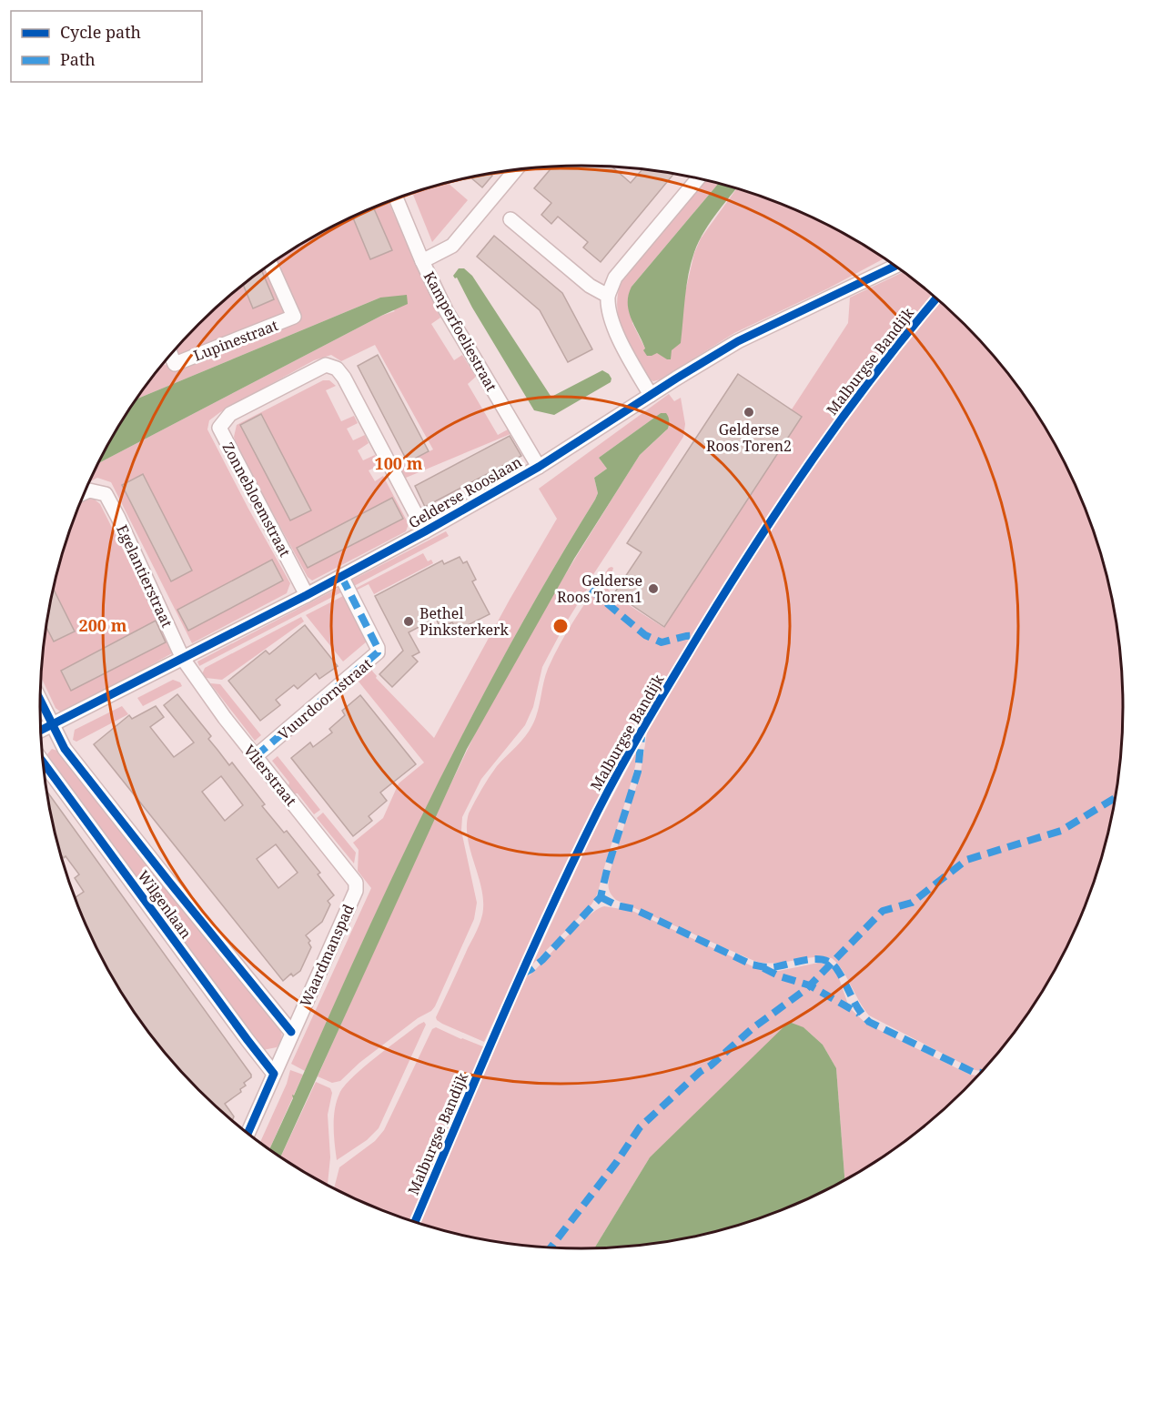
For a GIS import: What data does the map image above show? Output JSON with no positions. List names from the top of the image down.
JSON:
{
  "streets": {
    "street": [
      "Kamperfoeliestraat",
      "Lupinestraat",
      "Gelderse Rooslaan",
      "Zonnebloemstraat",
      "Egelantierstraat",
      "Vuurdoornstraat",
      "Vlierstraat",
      "Wilgenlaan",
      "Waardmanspad"
    ],
    "cycle path": ["Malburgse Bandijk"]
  },
  "crossings": [
    ["Kamperfoeliestraat", "Gelderse Rooslaan"],
    ["Gelderse Rooslaan", "Zonnebloemstraat"],
    ["Gelderse Rooslaan", "Egelantierstraat"],
    ["Gelderse Rooslaan", "Vuurdoornstraat"],
    ["Gelderse Rooslaan", "Vlierstraat"],
    ["Gelderse Rooslaan", "Wilgenlaan"],
    ["Egelantierstraat", "Vlierstraat"],
    ["Vuurdoornstraat", "Vlierstraat"],
    ["Vlierstraat", "Waardmanspad"],
    ["Wilgenlaan", "Waardmanspad"]
  ],
  "places": ["Gelderse Roos Toren2", "Gelderse Roos Toren1", "Bethel Pinksterkerk"],
  "legend": ["Cycle path", "Path"],
  "rings": ["100 m", "200 m"]
}
